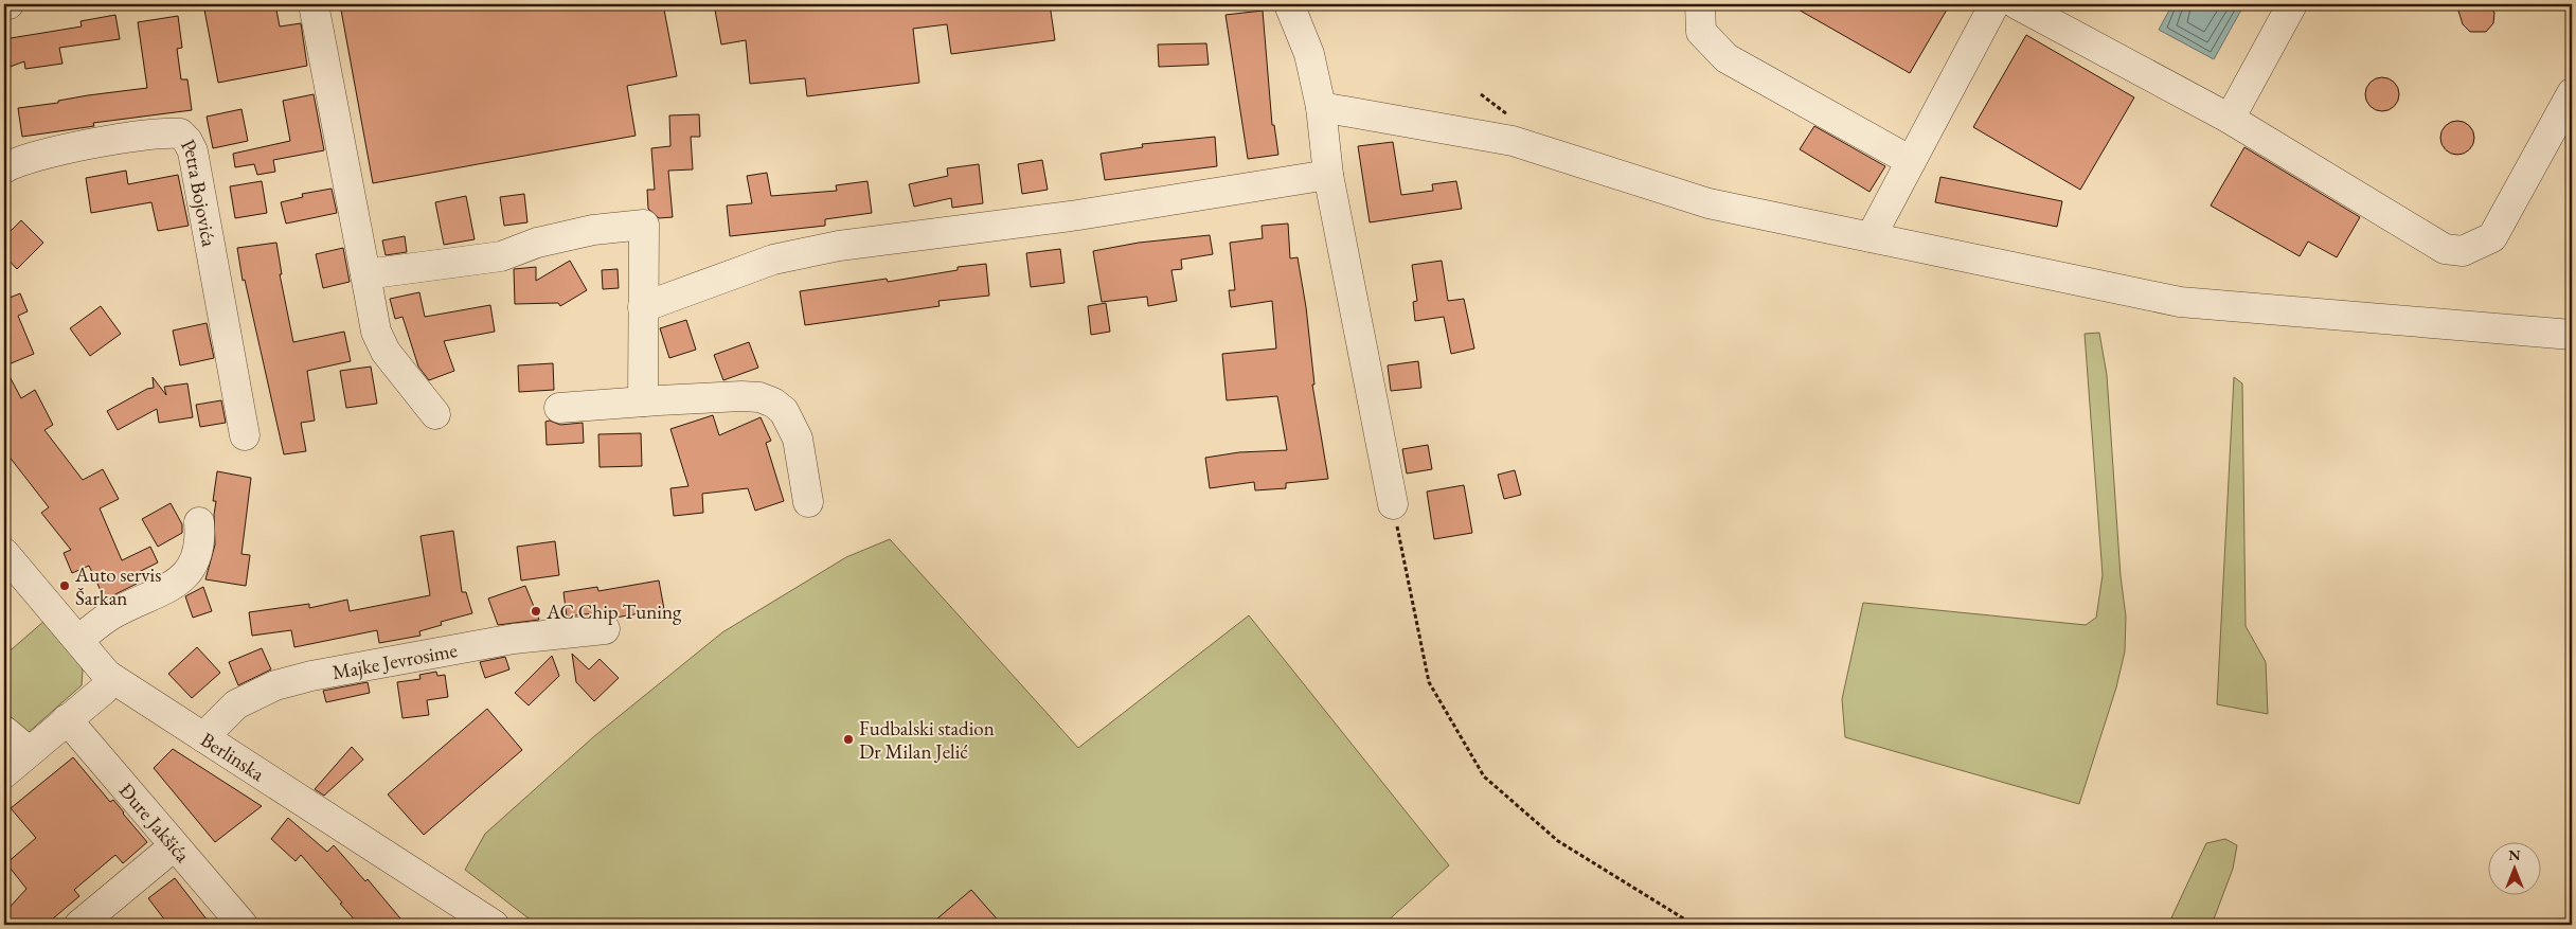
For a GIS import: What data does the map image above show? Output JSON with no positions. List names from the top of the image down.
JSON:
{
  "streets": {
    "street": [
      "Petra Bojovića",
      "Majke Jevrosime",
      "Berlinska",
      "Đure Jakšića"
    ]
  },
  "crossings": [
    ["Majke Jevrosime", "Berlinska"]
  ],
  "places": ["Auto servis Šarkan", "AC Chip Tuning", "Fudbalski stadion Dr Milan Jelić"],
  "north": "top"
}
